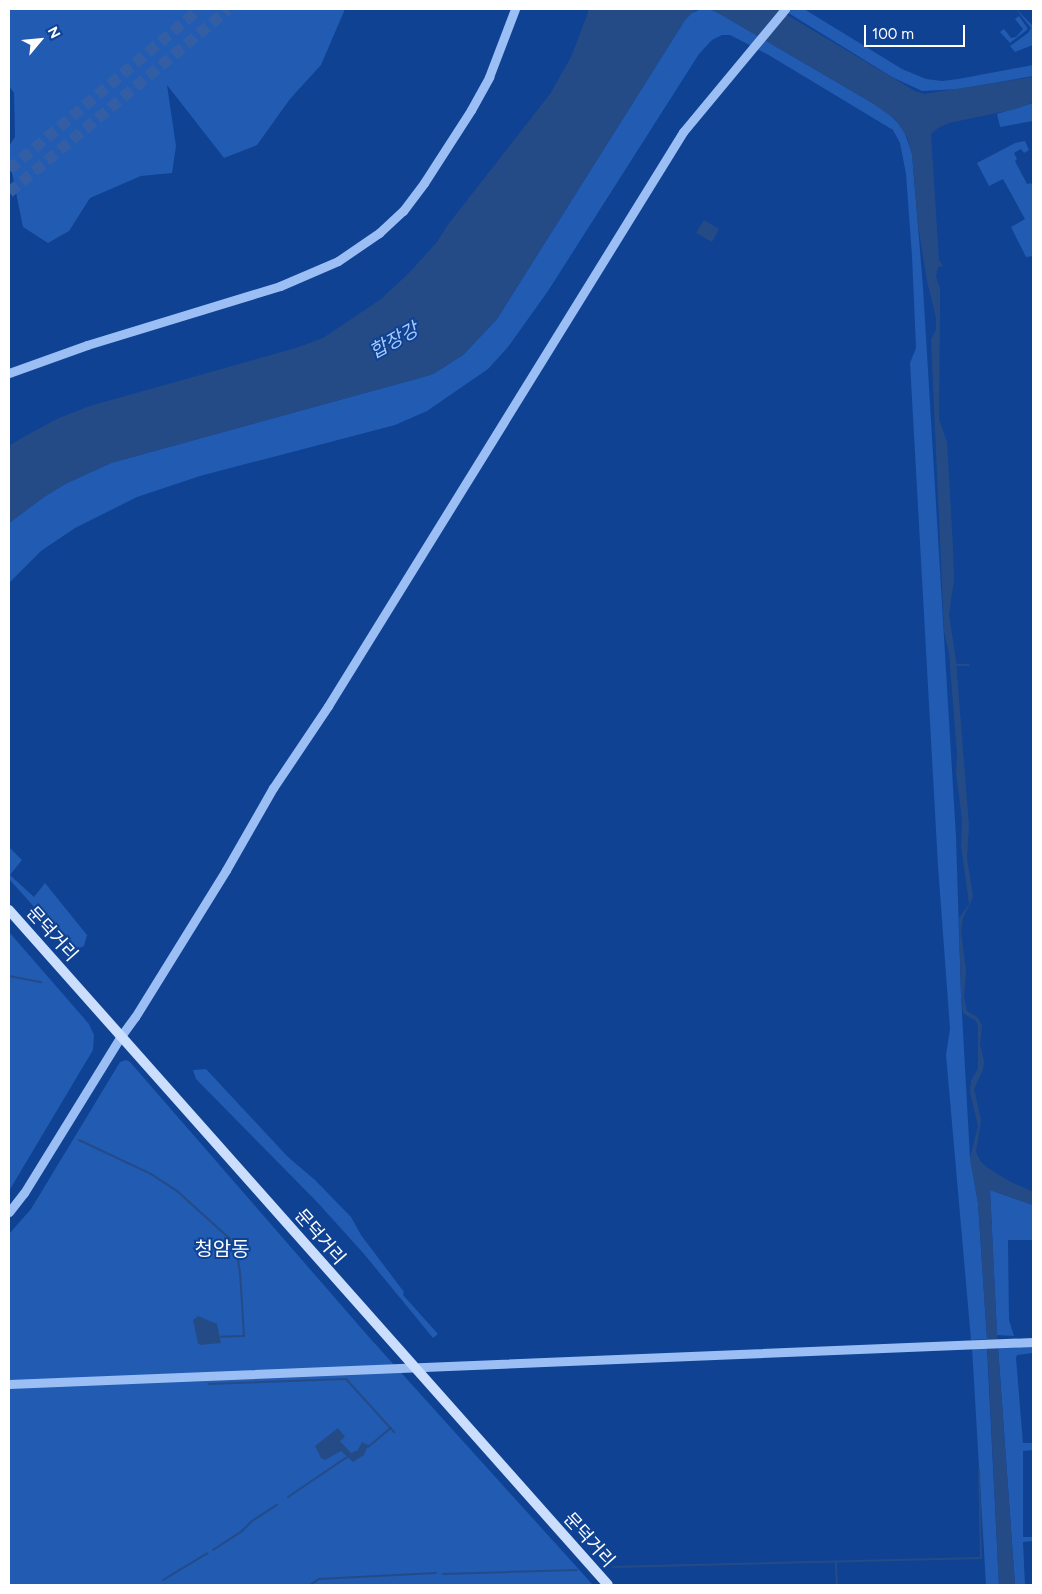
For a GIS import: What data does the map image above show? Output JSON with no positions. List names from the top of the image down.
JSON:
{
  "streets": {
    "main road": ["문덕거리"]
  },
  "districts": ["청암동"],
  "water": ["합장강"],
  "scale_bar": "100 m",
  "north": "top right"
}
